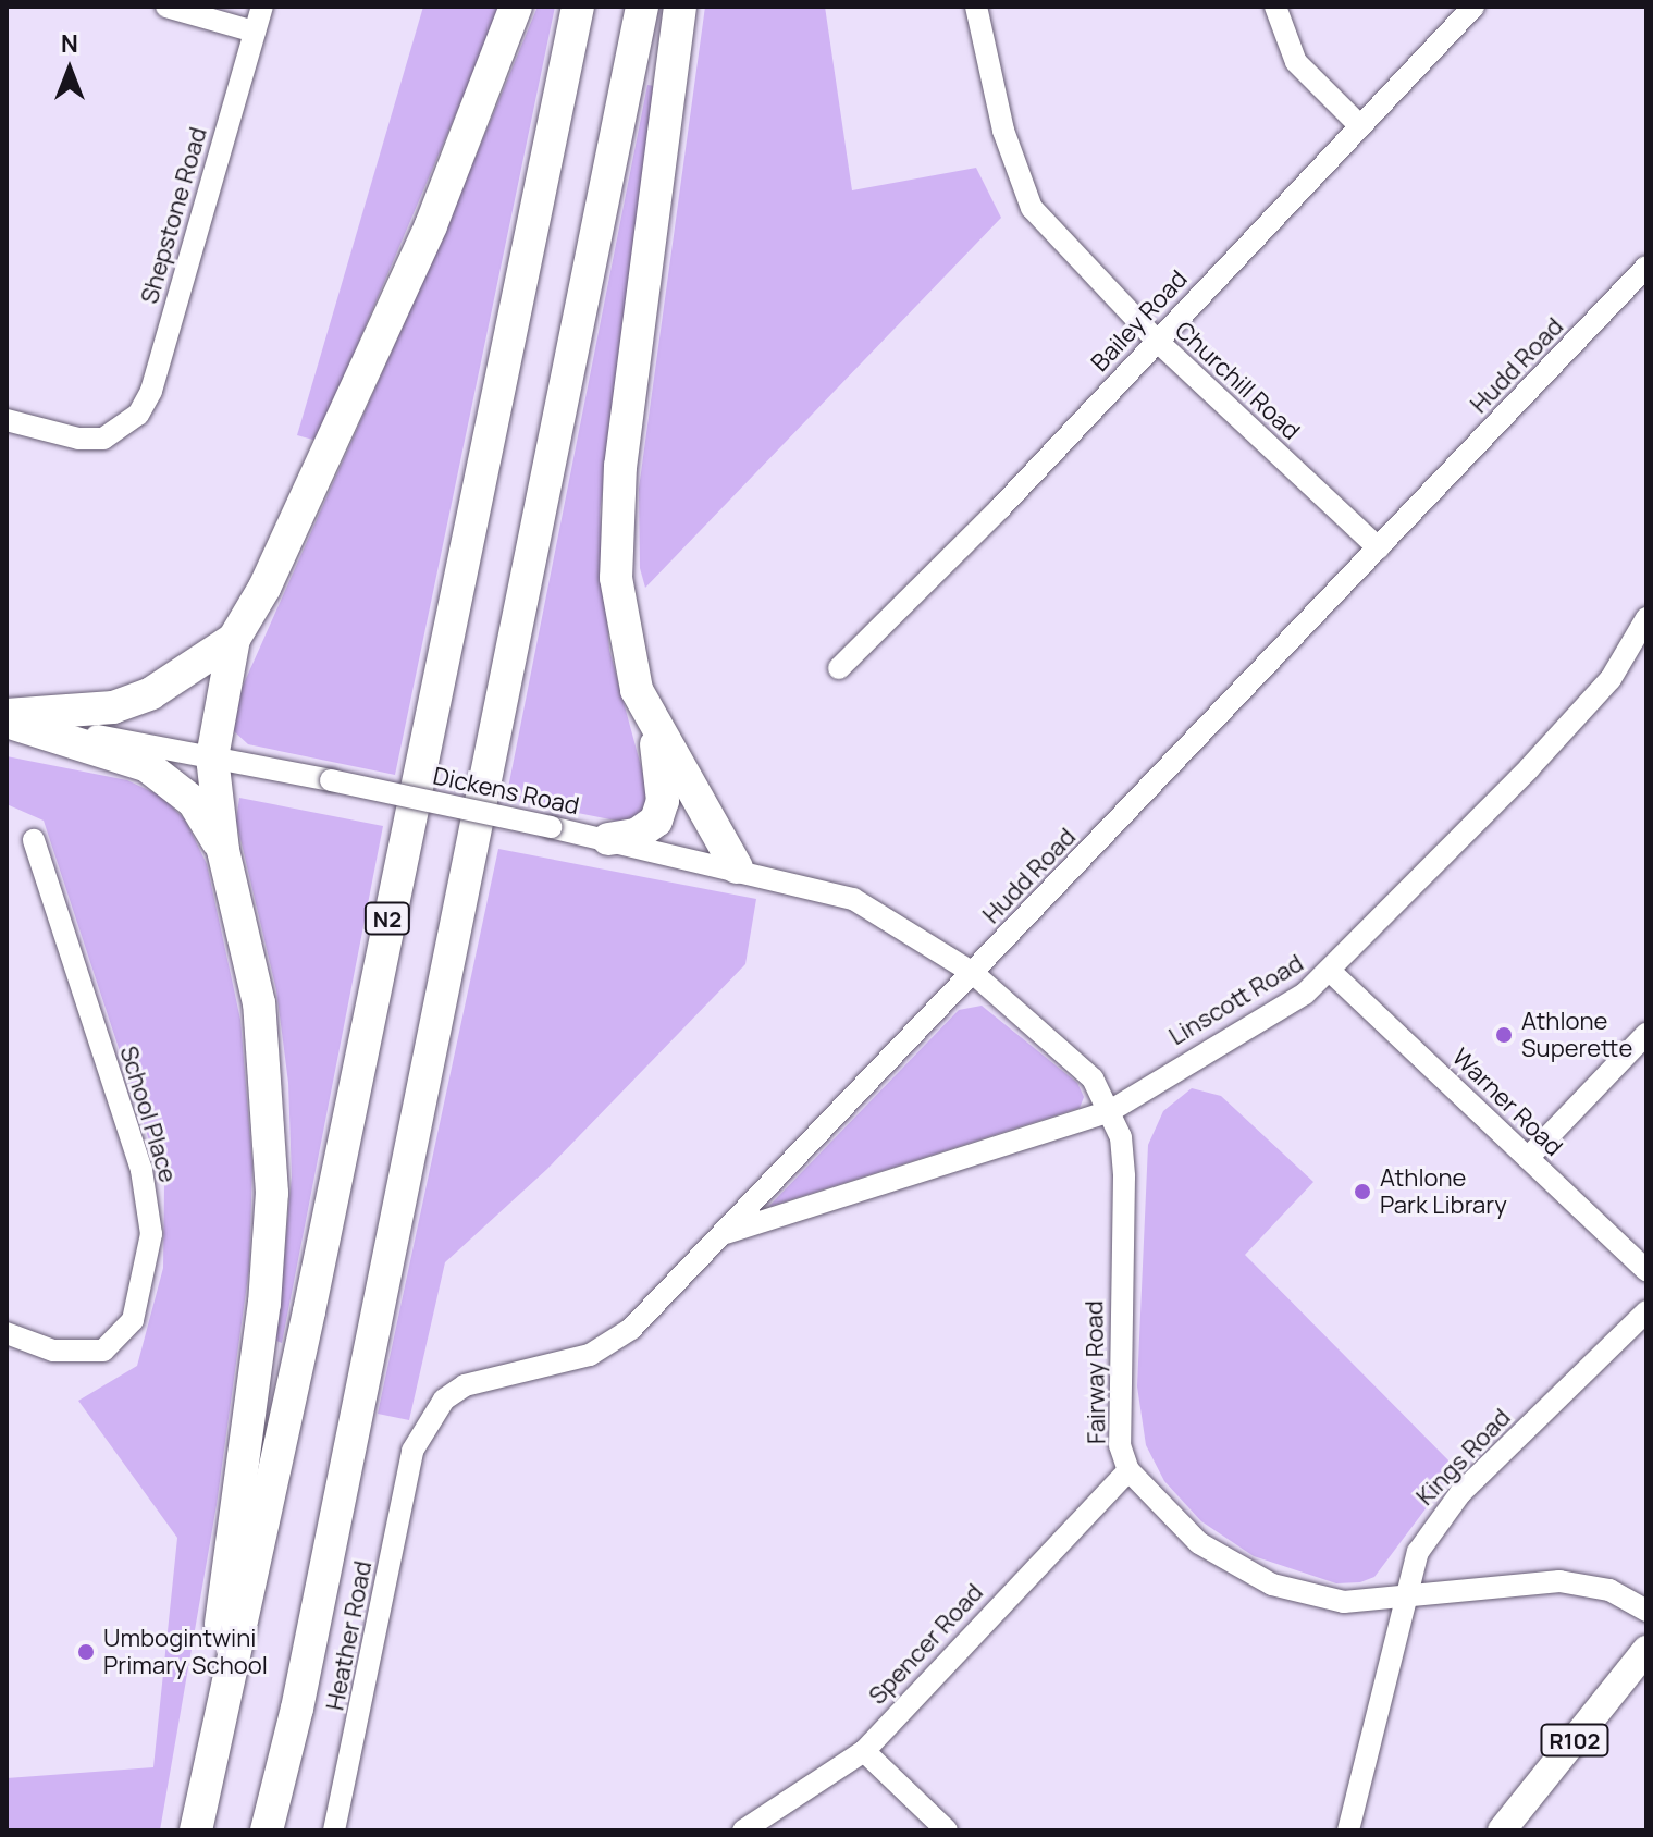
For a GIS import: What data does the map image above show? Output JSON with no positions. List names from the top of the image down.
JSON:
{
  "streets": {
    "highway": ["N2"],
    "main road": ["R102"],
    "street": [
      "Shepstone Road",
      "Bailey Road",
      "Hudd Road",
      "Churchill Road",
      "Dickens Road",
      "Linscott Road",
      "Warner Road",
      "School Place",
      "Fairway Road",
      "Kings Road",
      "Heather Road",
      "Spencer Road"
    ]
  },
  "crossings": [
    ["Bailey Road", "Churchill Road"],
    ["Hudd Road", "Churchill Road"],
    ["Hudd Road", "Dickens Road"],
    ["Hudd Road", "Linscott Road"],
    ["Hudd Road", "Fairway Road"],
    ["Hudd Road", "Heather Road"],
    ["Dickens Road", "Fairway Road"],
    ["Linscott Road", "Warner Road"],
    ["Linscott Road", "Fairway Road"],
    ["Fairway Road", "Kings Road"],
    ["Fairway Road", "Spencer Road"]
  ],
  "places": ["Athlone Superette", "Athlone Park Library", "Umbogintwini Primary School"],
  "north": "top"
}
